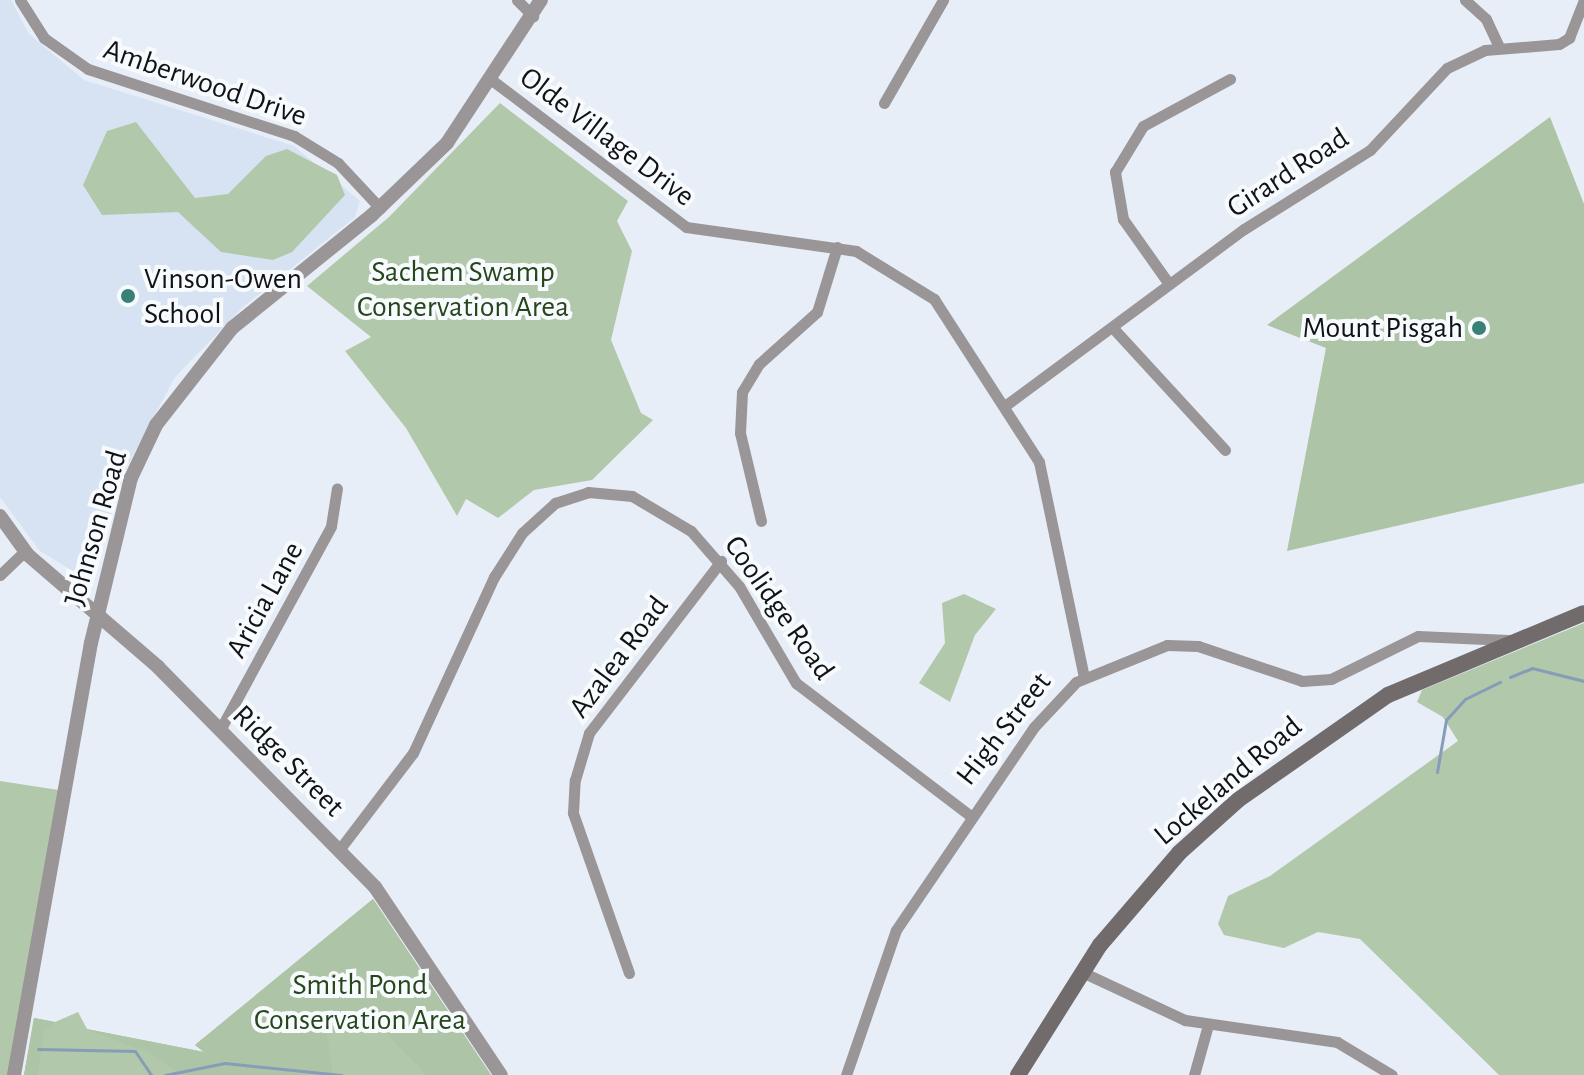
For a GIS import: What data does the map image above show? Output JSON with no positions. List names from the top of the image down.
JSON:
{
  "streets": {
    "main road": ["High Street", "Lockeland Road"],
    "street": [
      "Amberwood Drive",
      "Olde Village Drive",
      "Girard Road",
      "Johnson Road",
      "Aricia Lane",
      "Coolidge Road",
      "Azalea Road",
      "Ridge Street"
    ]
  },
  "crossings": [
    ["Amberwood Drive", "Johnson Road"],
    ["Olde Village Drive", "Girard Road"],
    ["Olde Village Drive", "Johnson Road"],
    ["Olde Village Drive", "High Street"],
    ["Johnson Road", "Ridge Street"],
    ["Aricia Lane", "Ridge Street"],
    ["Coolidge Road", "Azalea Road"],
    ["Coolidge Road", "High Street"],
    ["Coolidge Road", "Ridge Street"],
    ["High Street", "Lockeland Road"]
  ],
  "parks": ["Sachem Swamp Conservation Area", "Smith Pond Conservation Area"],
  "places": ["Vinson-Owen School", "Mount Pisgah"]
}
